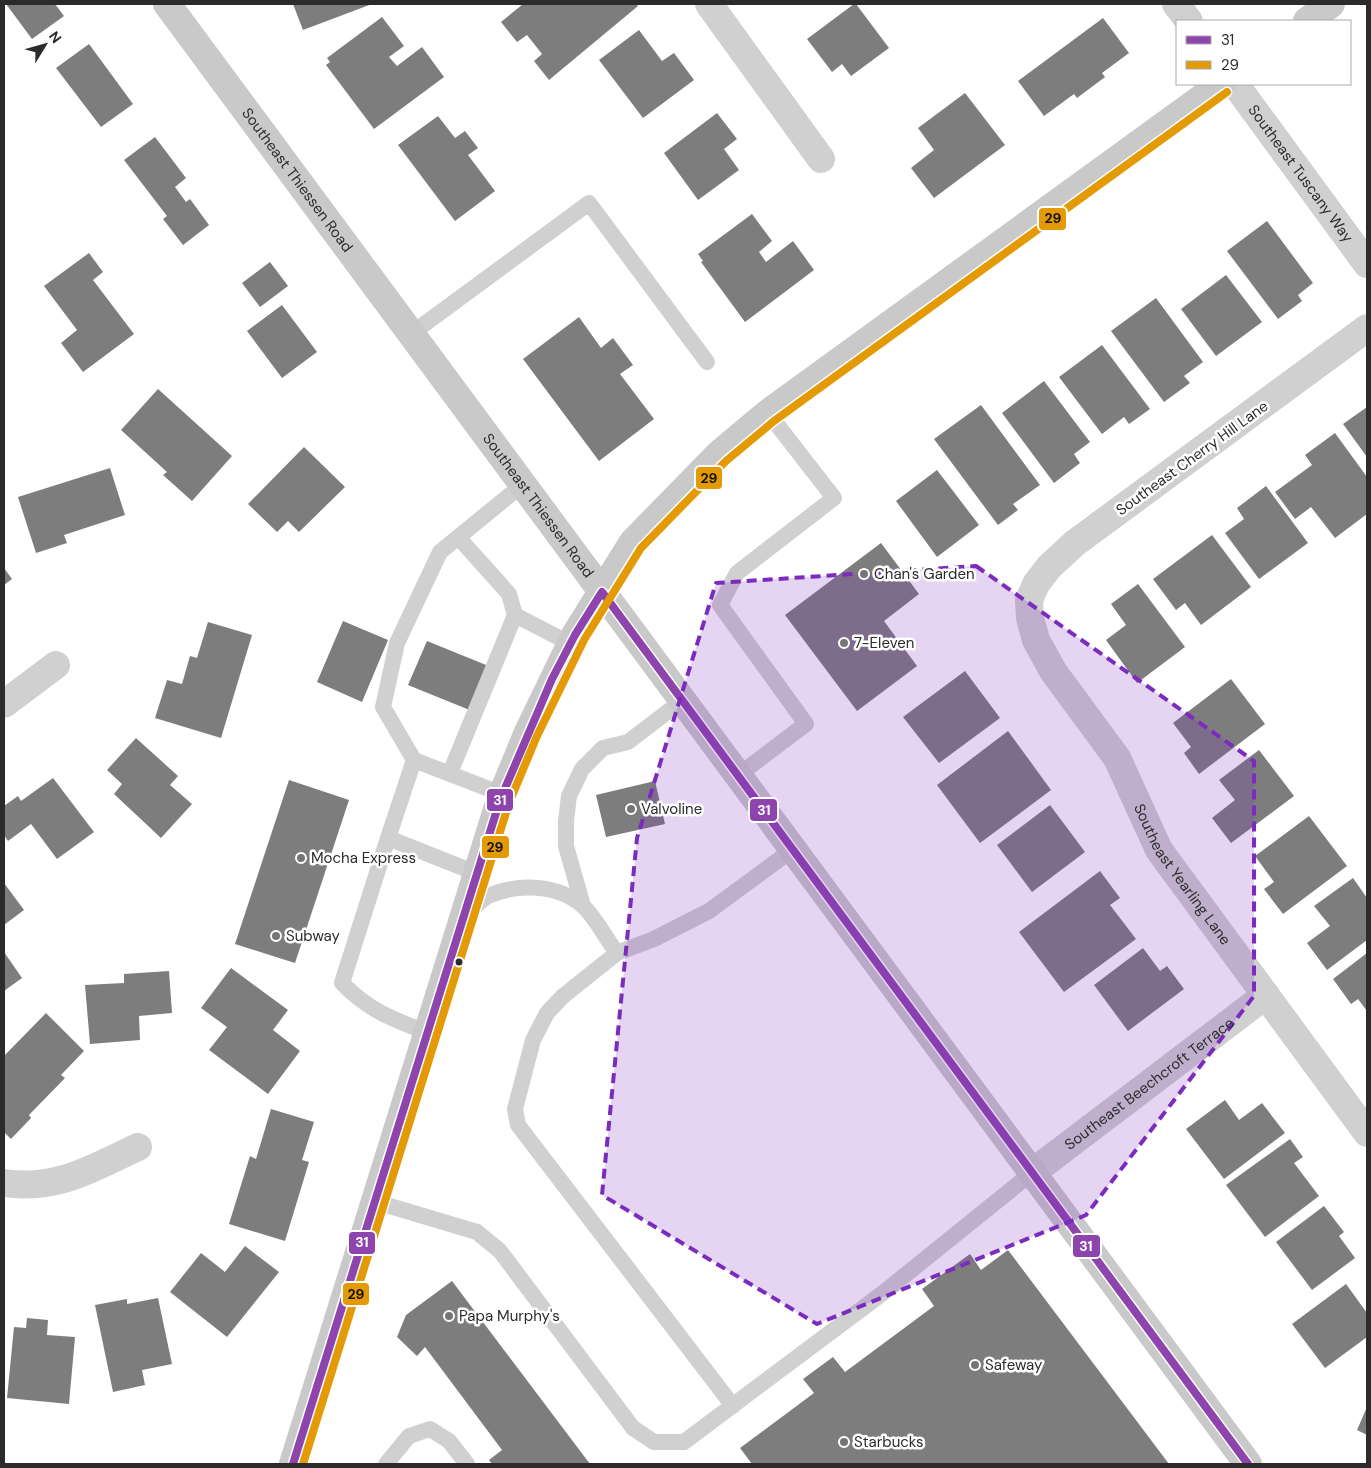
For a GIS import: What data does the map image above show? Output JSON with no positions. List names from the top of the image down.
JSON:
{
  "streets": {
    "street": [
      "Southeast Tuscany Way",
      "Southeast Thiessen Road",
      "Southeast Cherry Hill Lane",
      "Southeast Yearling Lane",
      "Southeast Beechcroft Terrace"
    ]
  },
  "crossings": [
    ["Southeast Thiessen Road", "Southeast Beechcroft Terrace"],
    ["Southeast Cherry Hill Lane", "Southeast Yearling Lane"],
    ["Southeast Yearling Lane", "Southeast Beechcroft Terrace"]
  ],
  "places": [
    "Chan's Garden",
    "7-Eleven",
    "Valvoline",
    "Mocha Express",
    "Subway",
    "Papa Murphy's",
    "Safeway",
    "Starbucks"
  ],
  "lines": ["transit line 29", "transit line 31"],
  "legend": ["31", "29"],
  "north": "top right"
}
